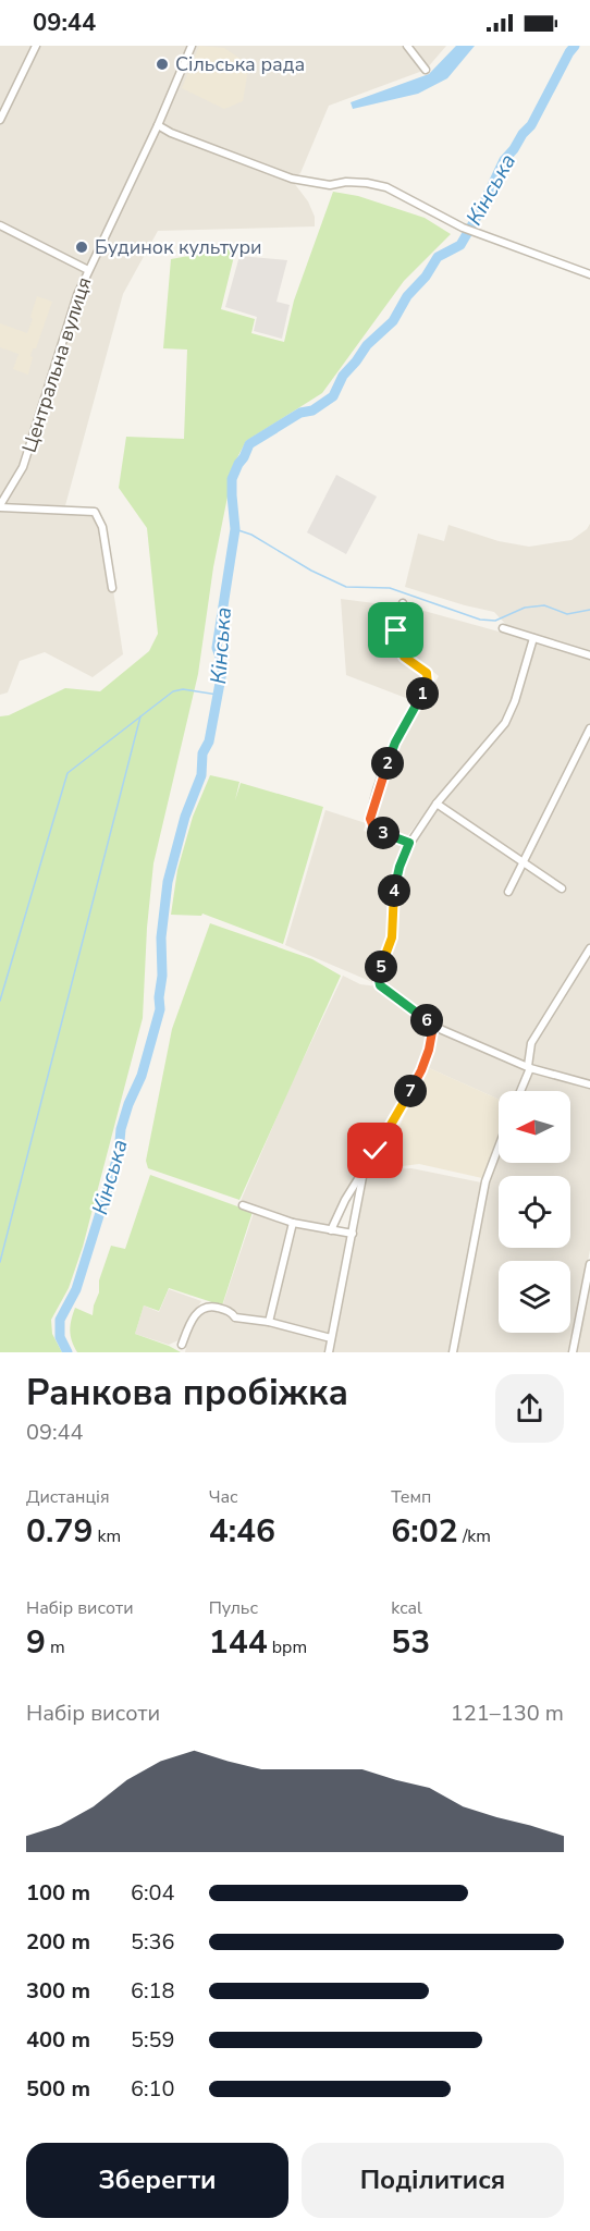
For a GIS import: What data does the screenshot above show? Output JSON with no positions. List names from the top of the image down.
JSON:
{
  "streets": {
    "street": ["Центральна вулиця"]
  },
  "water": ["Кінська"],
  "places": ["Сільська рада", "Будинок культури"],
  "north": "left",
  "page": {
    "status": "09:44",
    "pins": [
      "1",
      "2",
      "3",
      "4",
      "5",
      "6",
      "7"
    ],
    "heading": ["Ранкова пробіжка", "09:44"],
    "stats": [
      ["Дистанція", "0.79 km"],
      ["Час", "4:46"],
      ["Темп", "6:02 /km"],
      ["Набір висоти", "9 m"],
      ["Пульс", "144 bpm"],
      ["kcal", "53"]
    ],
    "chart": ["Набір висоти", "121–130 m"],
    "list": [
      {
        "name": "100 m",
        "note": "6:04"
      },
      {
        "name": "200 m",
        "note": "5:36"
      },
      {
        "name": "300 m",
        "note": "6:18"
      },
      {
        "name": "400 m",
        "note": "5:59"
      },
      {
        "name": "500 m",
        "note": "6:10"
      }
    ],
    "buttons": ["Зберегти", "Поділитися"]
  }
}
